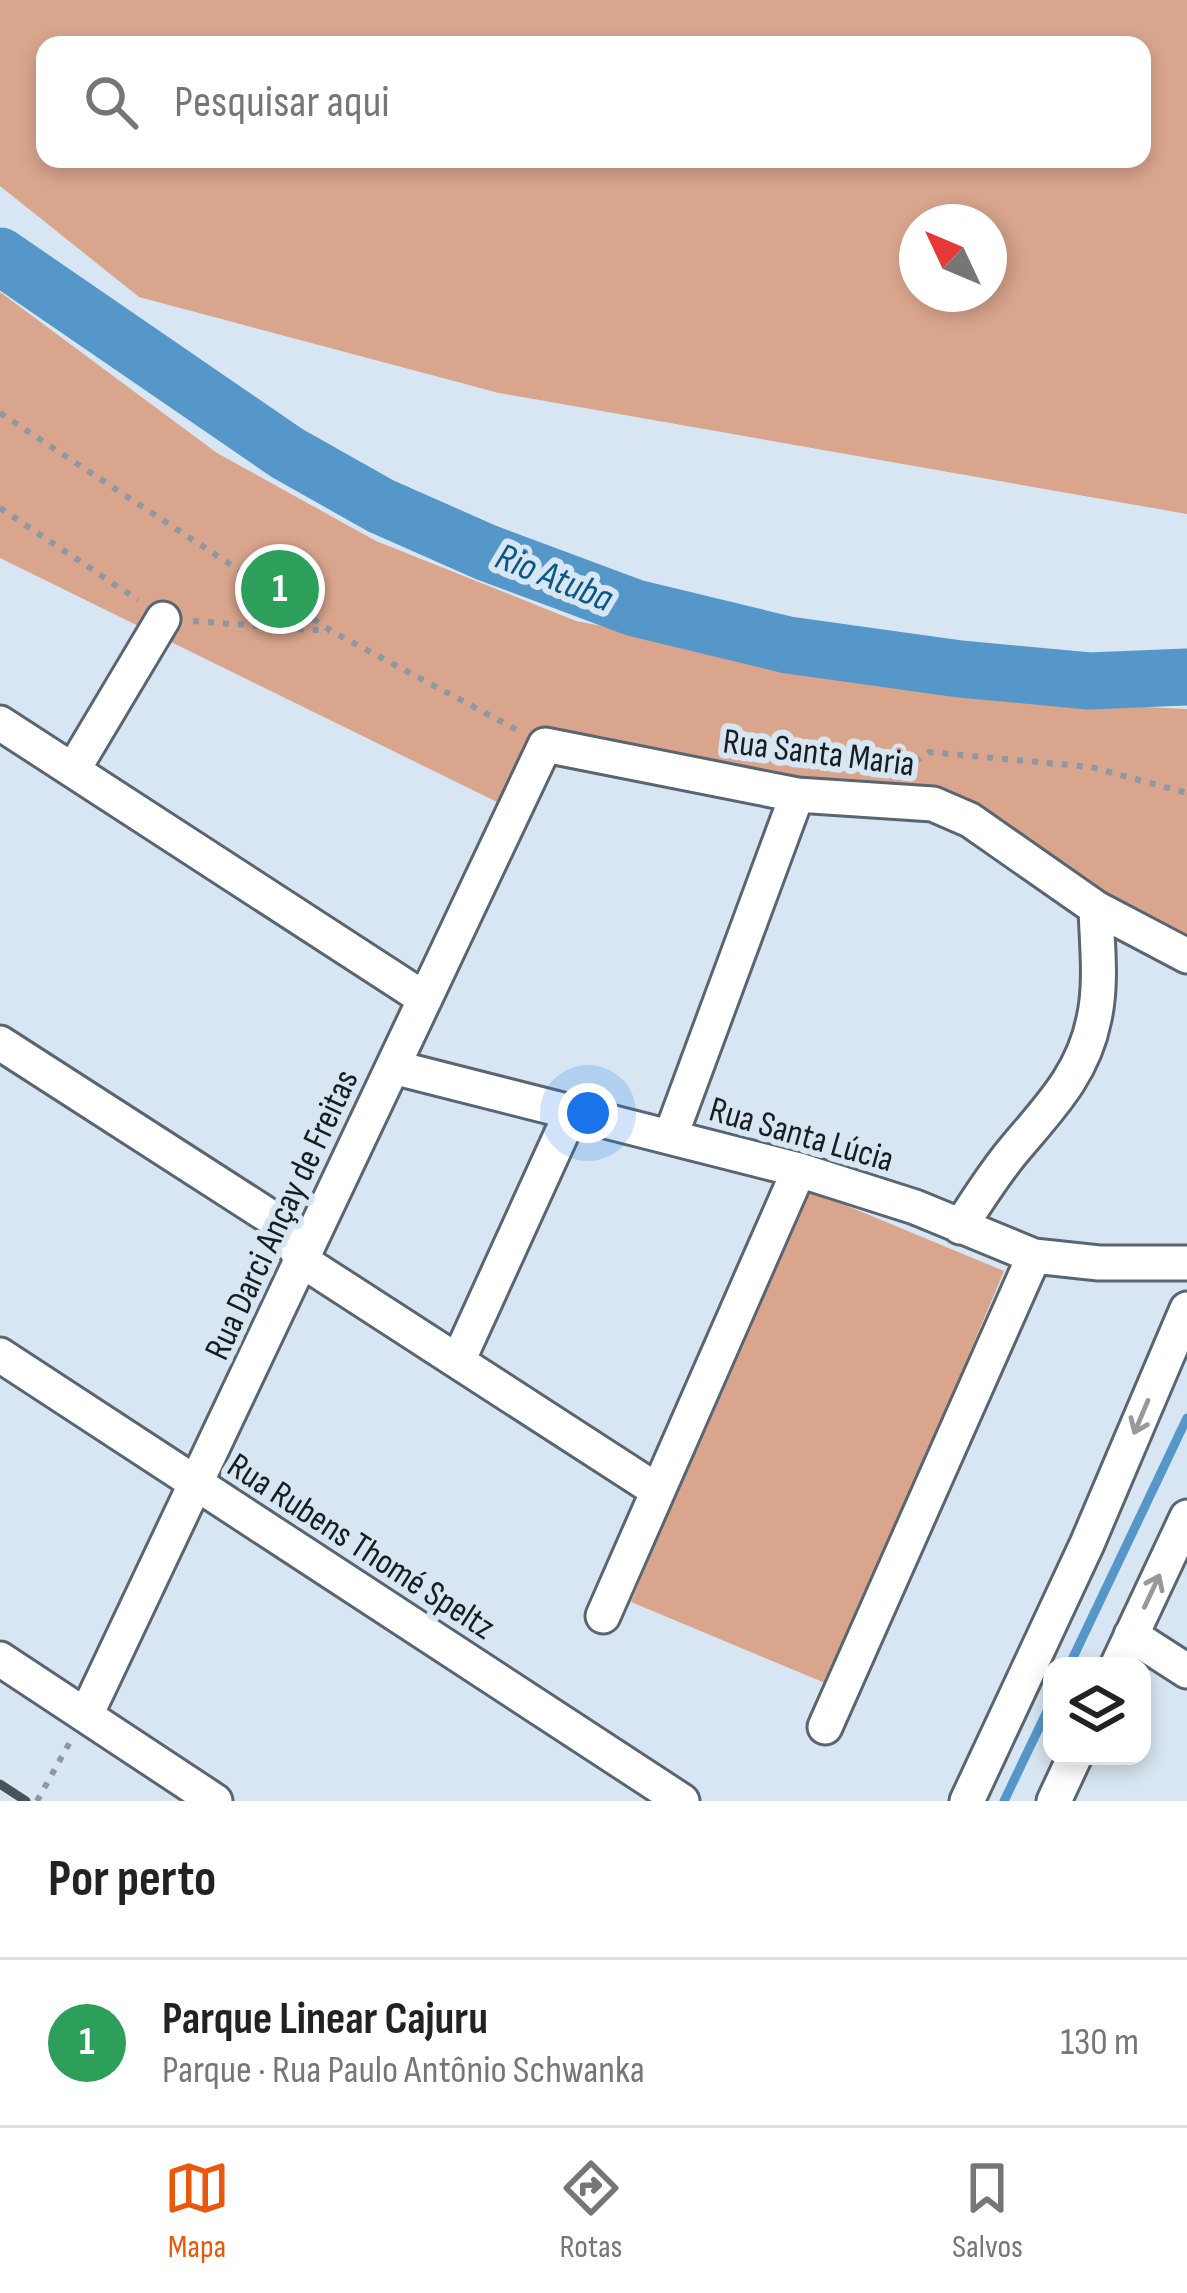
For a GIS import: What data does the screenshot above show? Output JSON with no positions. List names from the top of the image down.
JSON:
{
  "streets": {
    "street": [
      "Rua Santa Maria",
      "Rua Santa Lúcia",
      "Rua Darci Ançay de Freitas",
      "Rua Rubens Thomé Speltz"
    ]
  },
  "crossings": [
    ["Rua Santa Maria", "Rua Darci Ançay de Freitas"],
    ["Rua Santa Lúcia", "Rua Darci Ançay de Freitas"],
    ["Rua Darci Ançay de Freitas", "Rua Rubens Thomé Speltz"]
  ],
  "water": ["Rio Atuba"],
  "north": "top left",
  "page": {
    "search": "Pesquisar aqui",
    "pins": "1",
    "heading": "Por perto",
    "list": [
      {
        "mark": "1",
        "name": "Parque Linear Cajuru",
        "note": "Parque · Rua Paulo Antônio Schwanka",
        "value": "130 m"
      }
    ],
    "nav": ["Mapa", "Rotas", "Salvos"]
  }
}
